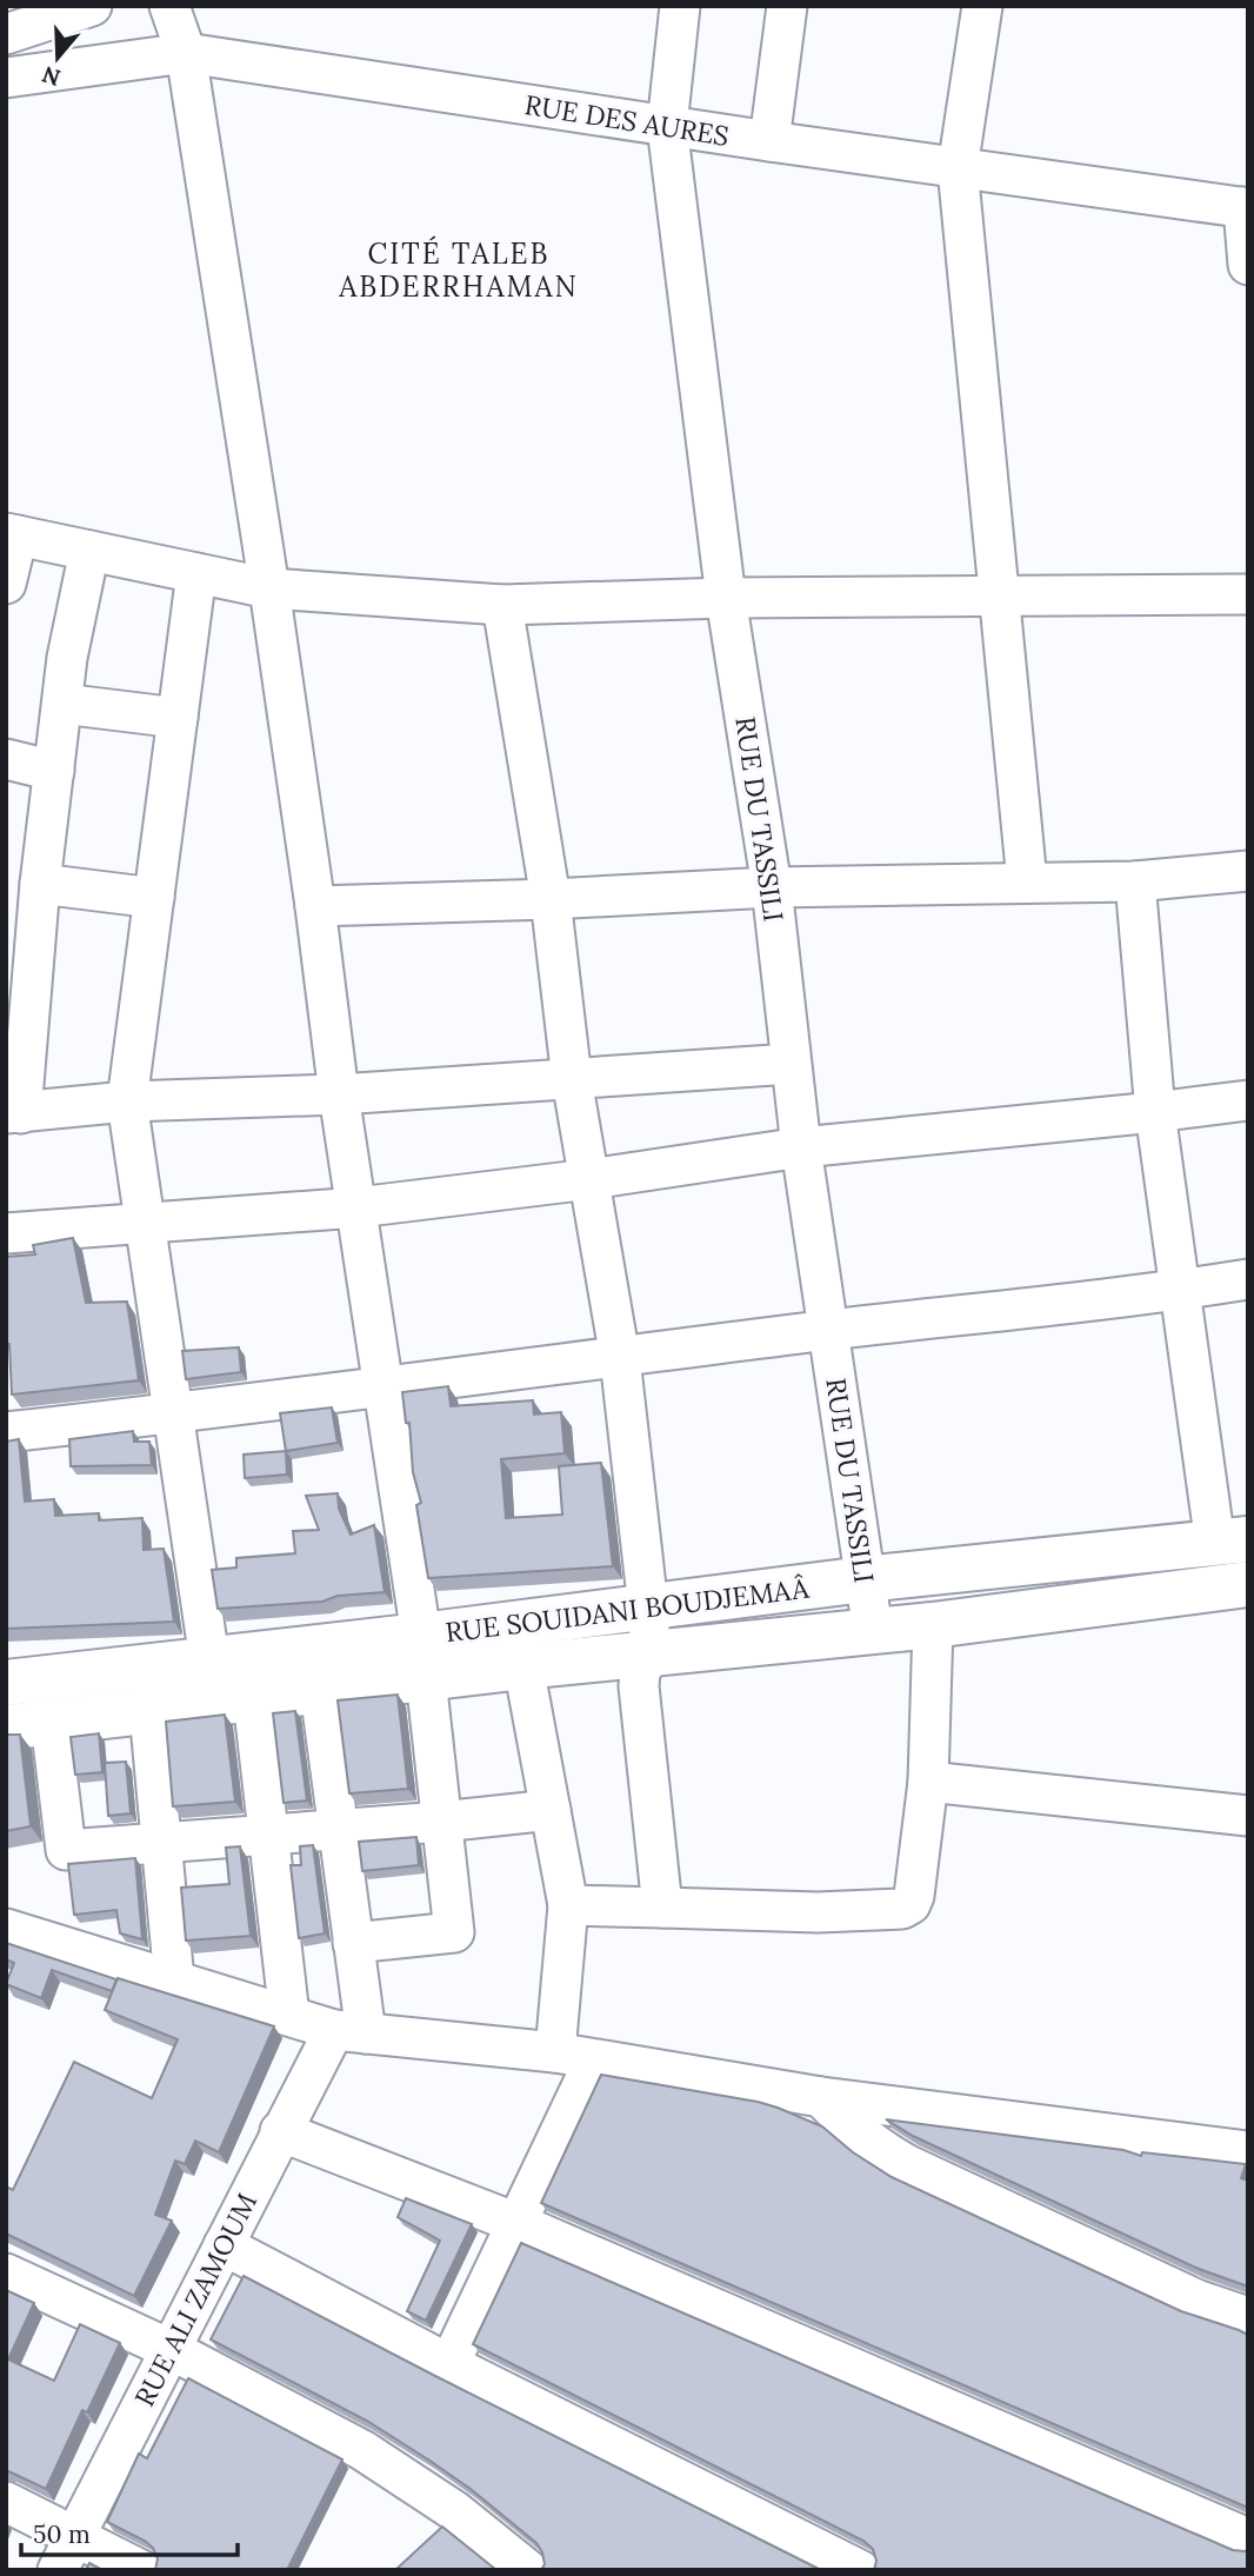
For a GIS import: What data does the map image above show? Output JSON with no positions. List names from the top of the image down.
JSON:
{
  "streets": {
    "main road": ["RUE SOUIDANI BOUDJEMAÂ"],
    "street": ["RUE DES AURES", "RUE DU TASSILI", "RUE ALI ZAMOUM"]
  },
  "crossings": [
    ["RUE DES AURES", "RUE DU TASSILI"],
    ["RUE DU TASSILI", "RUE SOUIDANI BOUDJEMAÂ"]
  ],
  "districts": ["CITÉ TALEB ABDERRHAMAN"],
  "scale_bar": "50 m",
  "north": "bottom"
}
